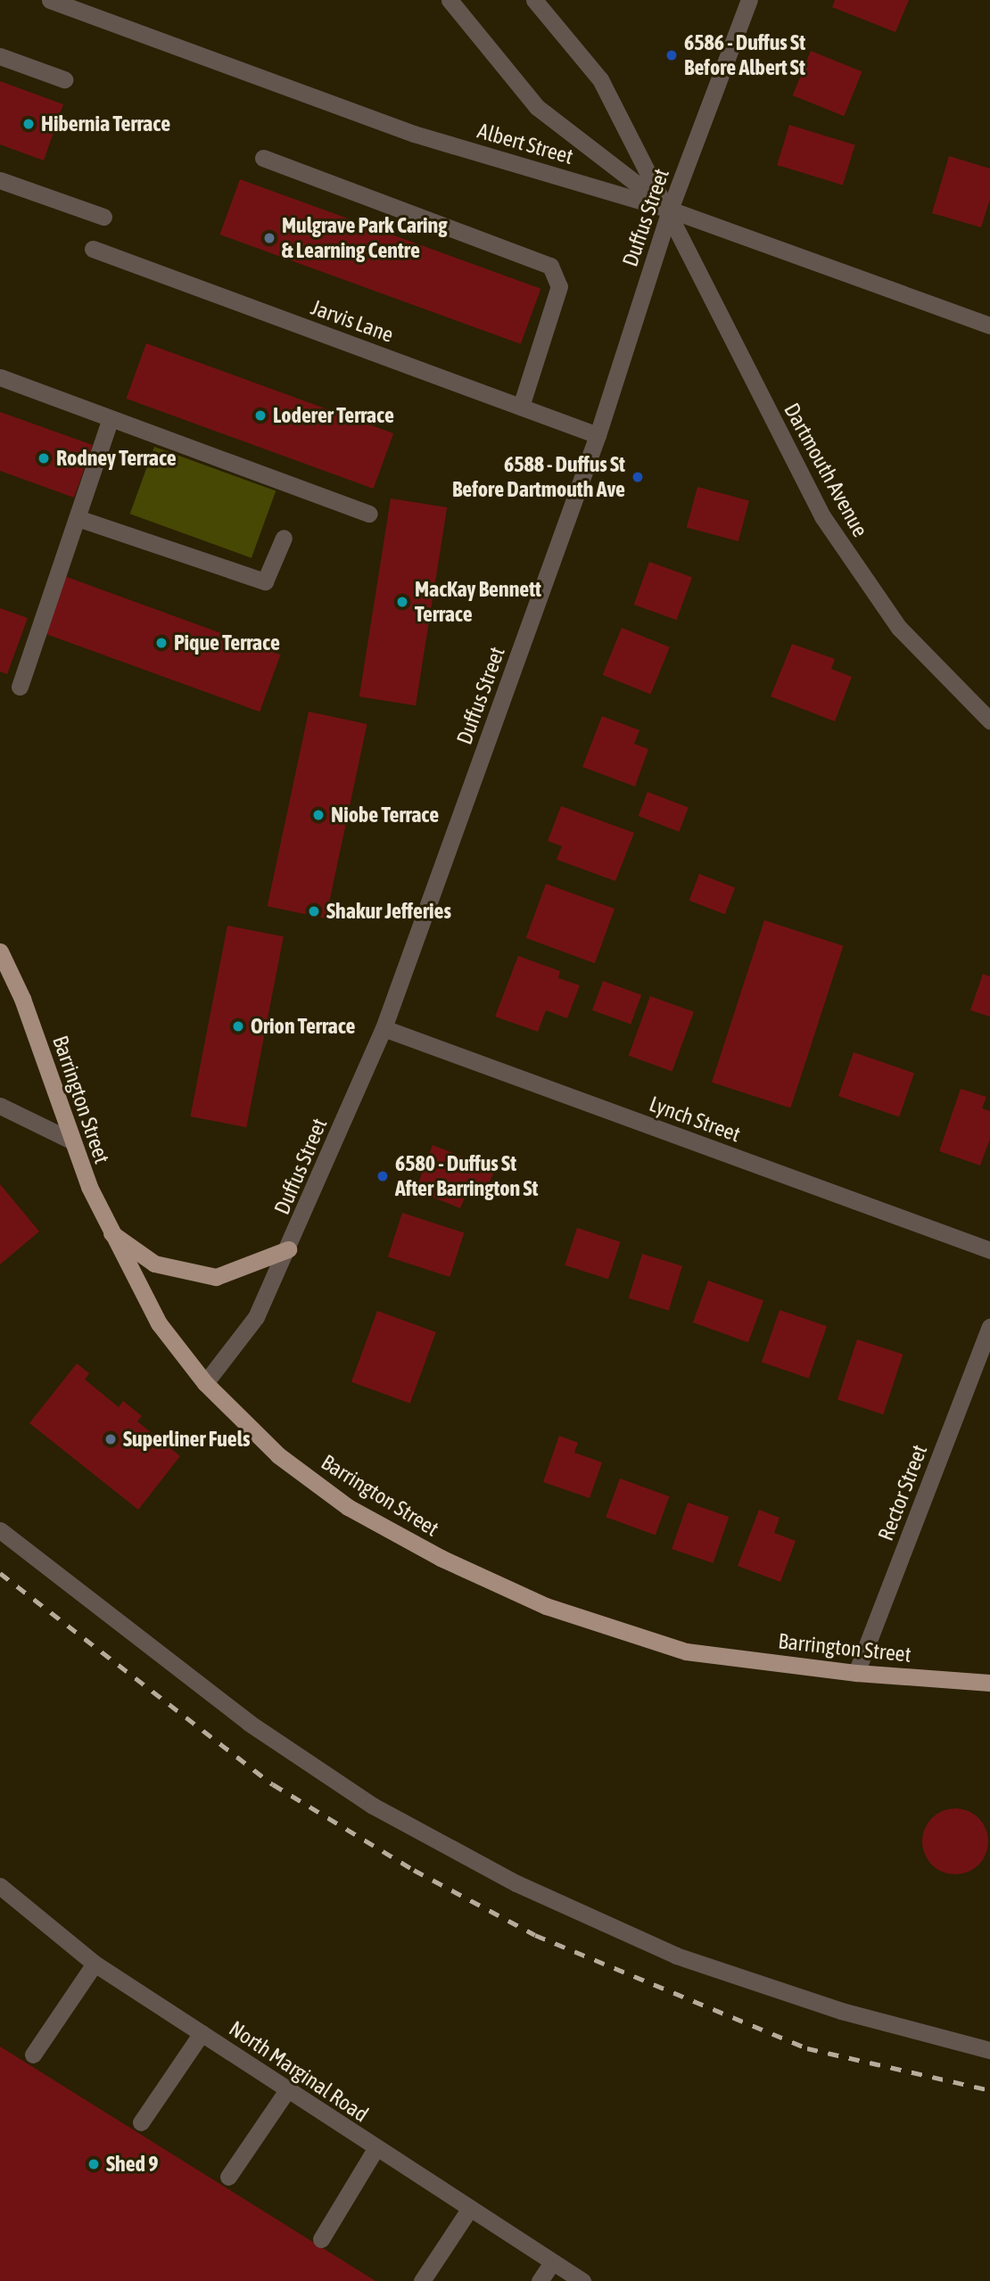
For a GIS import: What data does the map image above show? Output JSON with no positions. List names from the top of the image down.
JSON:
{
  "streets": {
    "main road": ["Barrington Street"],
    "street": [
      "Albert Street",
      "Duffus Street",
      "Jarvis Lane",
      "Dartmouth Avenue",
      "Lynch Street",
      "Rector Street",
      "North Marginal Road"
    ]
  },
  "crossings": [
    ["Albert Street", "Duffus Street"],
    ["Albert Street", "Dartmouth Avenue"],
    ["Duffus Street", "Jarvis Lane"],
    ["Duffus Street", "Dartmouth Avenue"],
    ["Duffus Street", "Barrington Street"],
    ["Duffus Street", "Lynch Street"],
    ["Barrington Street", "Rector Street"]
  ],
  "places": [
    "6586 - Duffus St Before Albert St",
    "Hibernia Terrace",
    "Mulgrave Park Caring & Learning Centre",
    "Loderer Terrace",
    "Rodney Terrace",
    "6588 - Duffus St Before Dartmouth Ave",
    "MacKay Bennett Terrace",
    "Pique Terrace",
    "Niobe Terrace",
    "Shakur Jefferies",
    "Orion Terrace",
    "6580 - Duffus St After Barrington St",
    "Superliner Fuels",
    "Shed 9"
  ]
}
